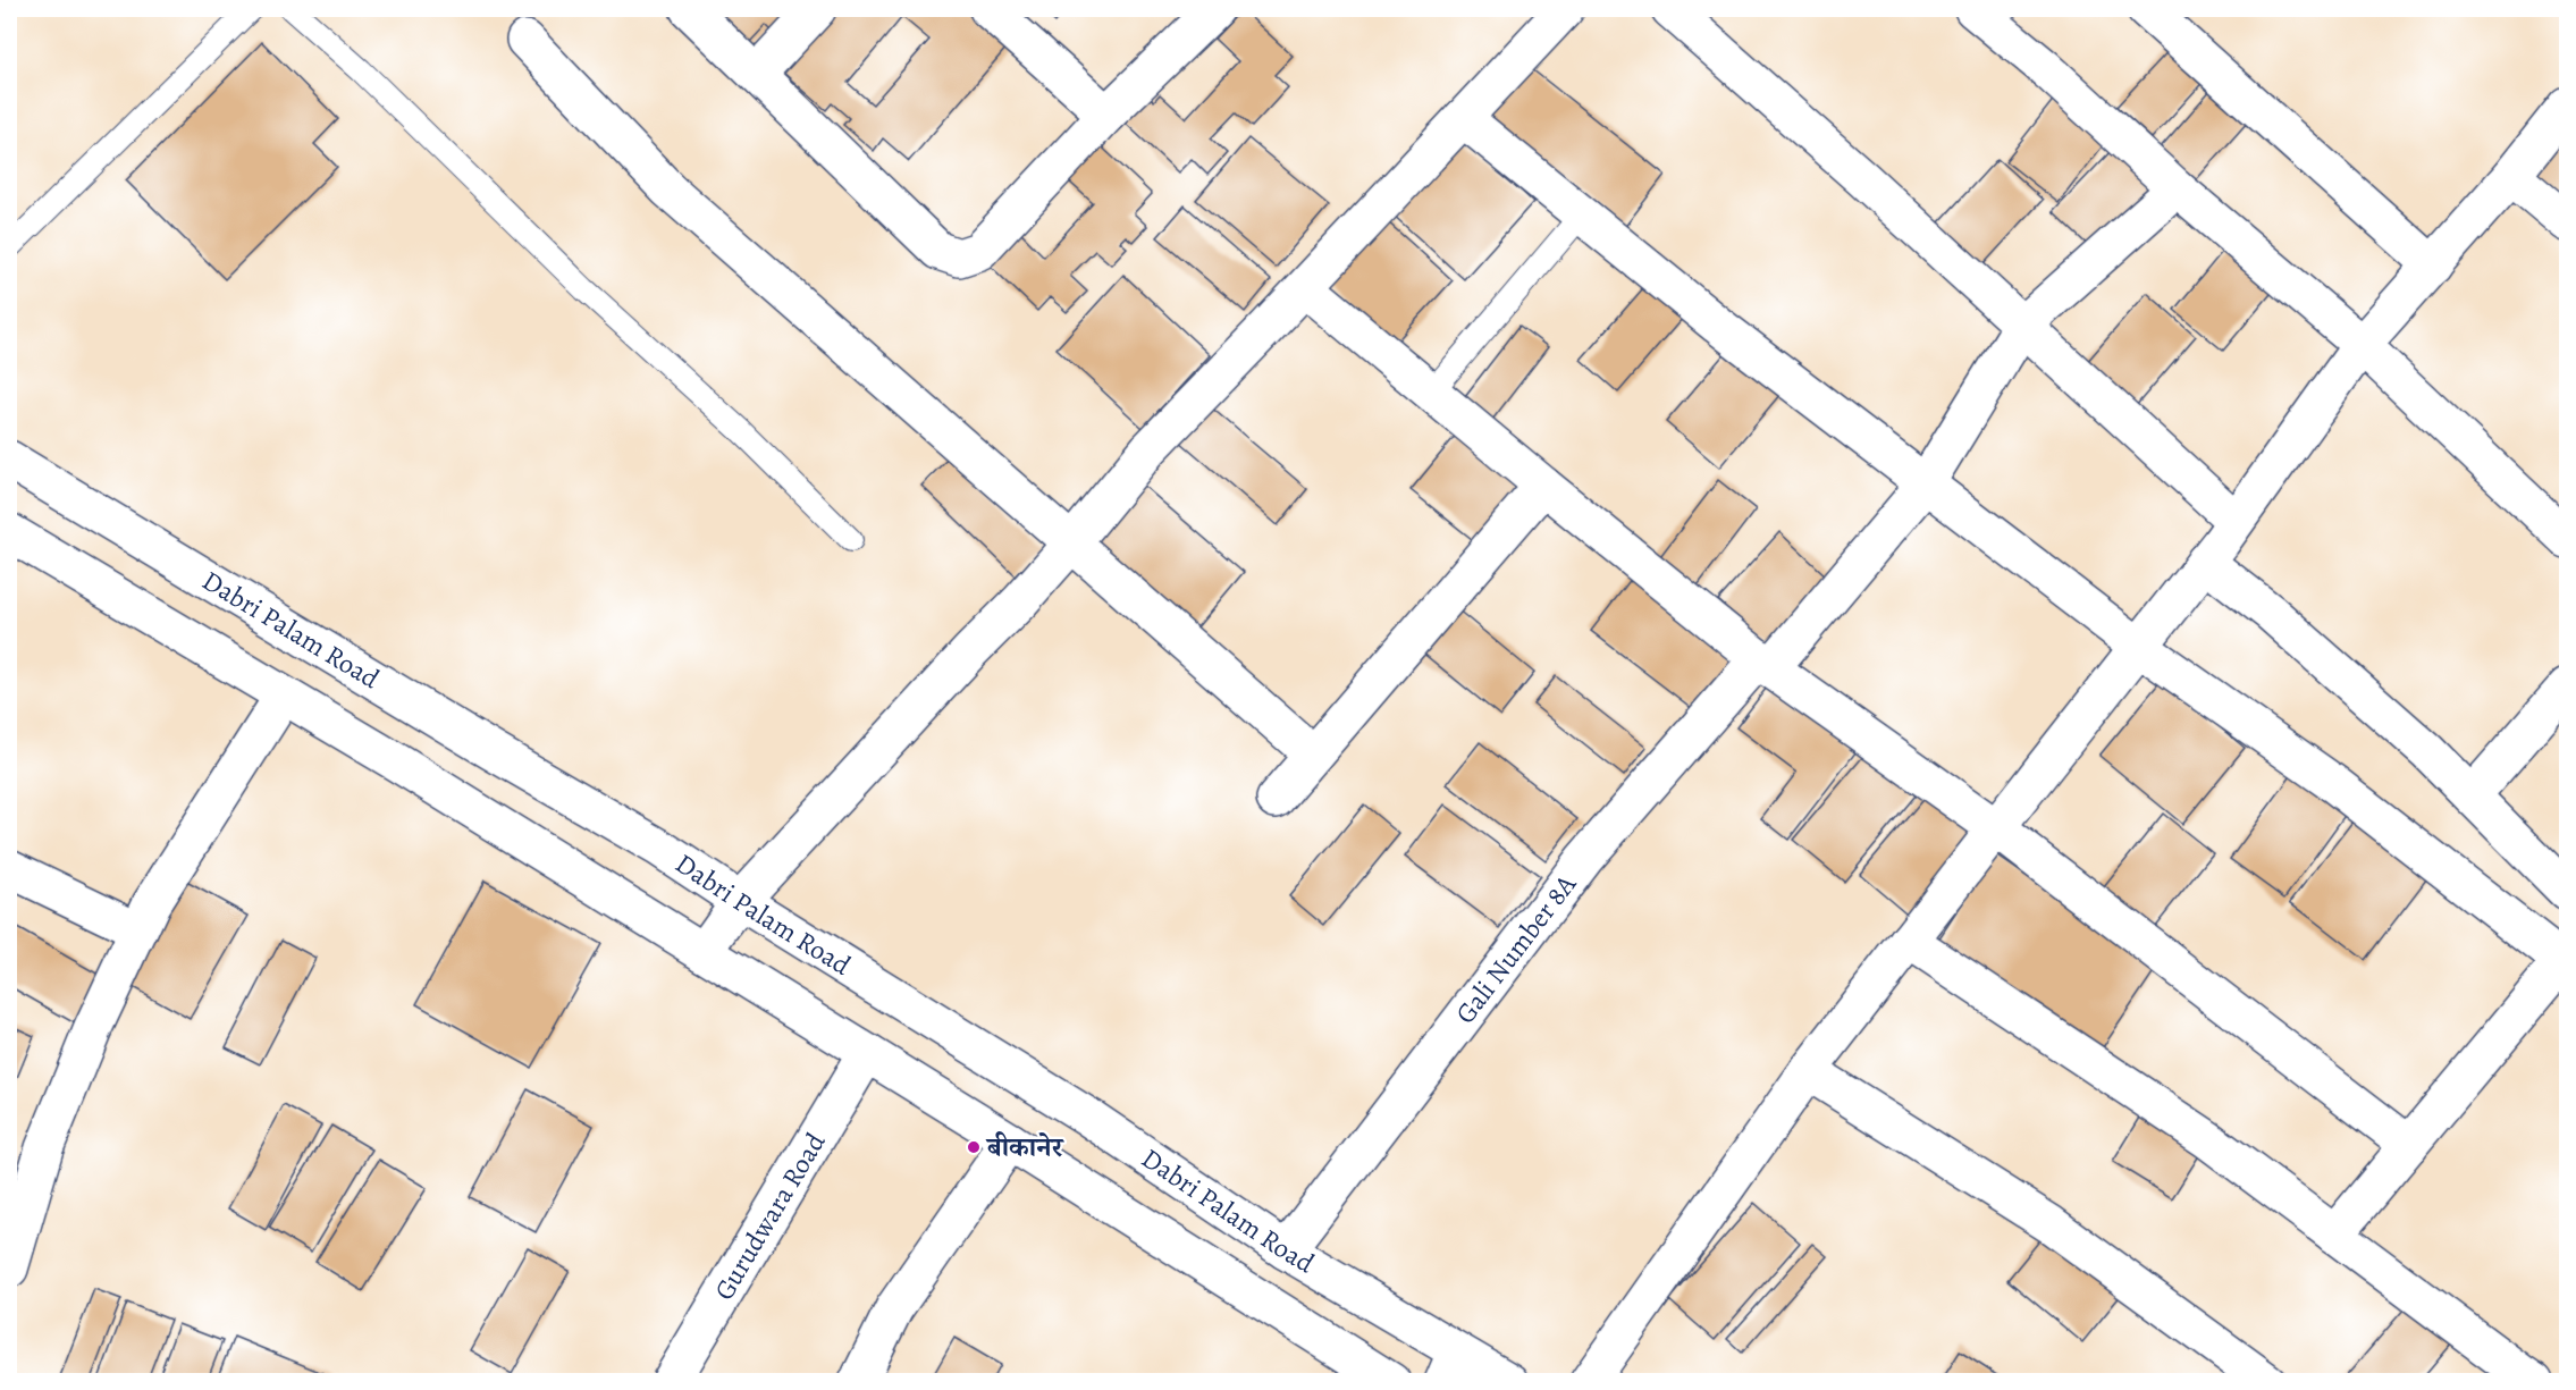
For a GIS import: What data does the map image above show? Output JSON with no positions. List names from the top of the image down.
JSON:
{
  "streets": {
    "street": ["Dabri Palam Road", "Gali Number 8A", "Gurudwara Road"]
  },
  "crossings": [
    ["Dabri Palam Road", "Gali Number 8A"],
    ["Dabri Palam Road", "Gurudwara Road"]
  ],
  "places": ["बीकानेर"]
}
